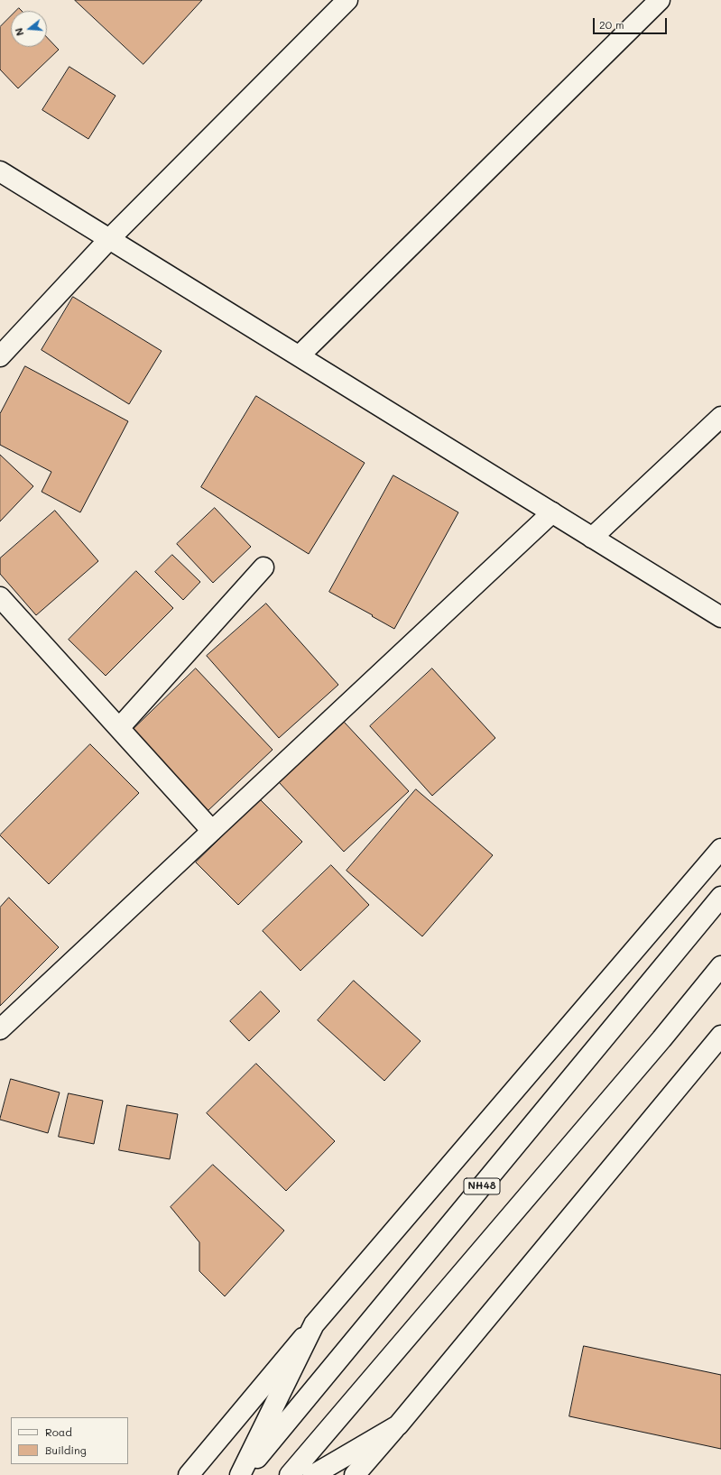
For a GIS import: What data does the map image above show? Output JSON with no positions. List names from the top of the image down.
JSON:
{
  "streets": {
    "main road": ["NH48"]
  },
  "legend": ["Road", "Building"],
  "scale_bar": "20 m",
  "north": "left"
}
